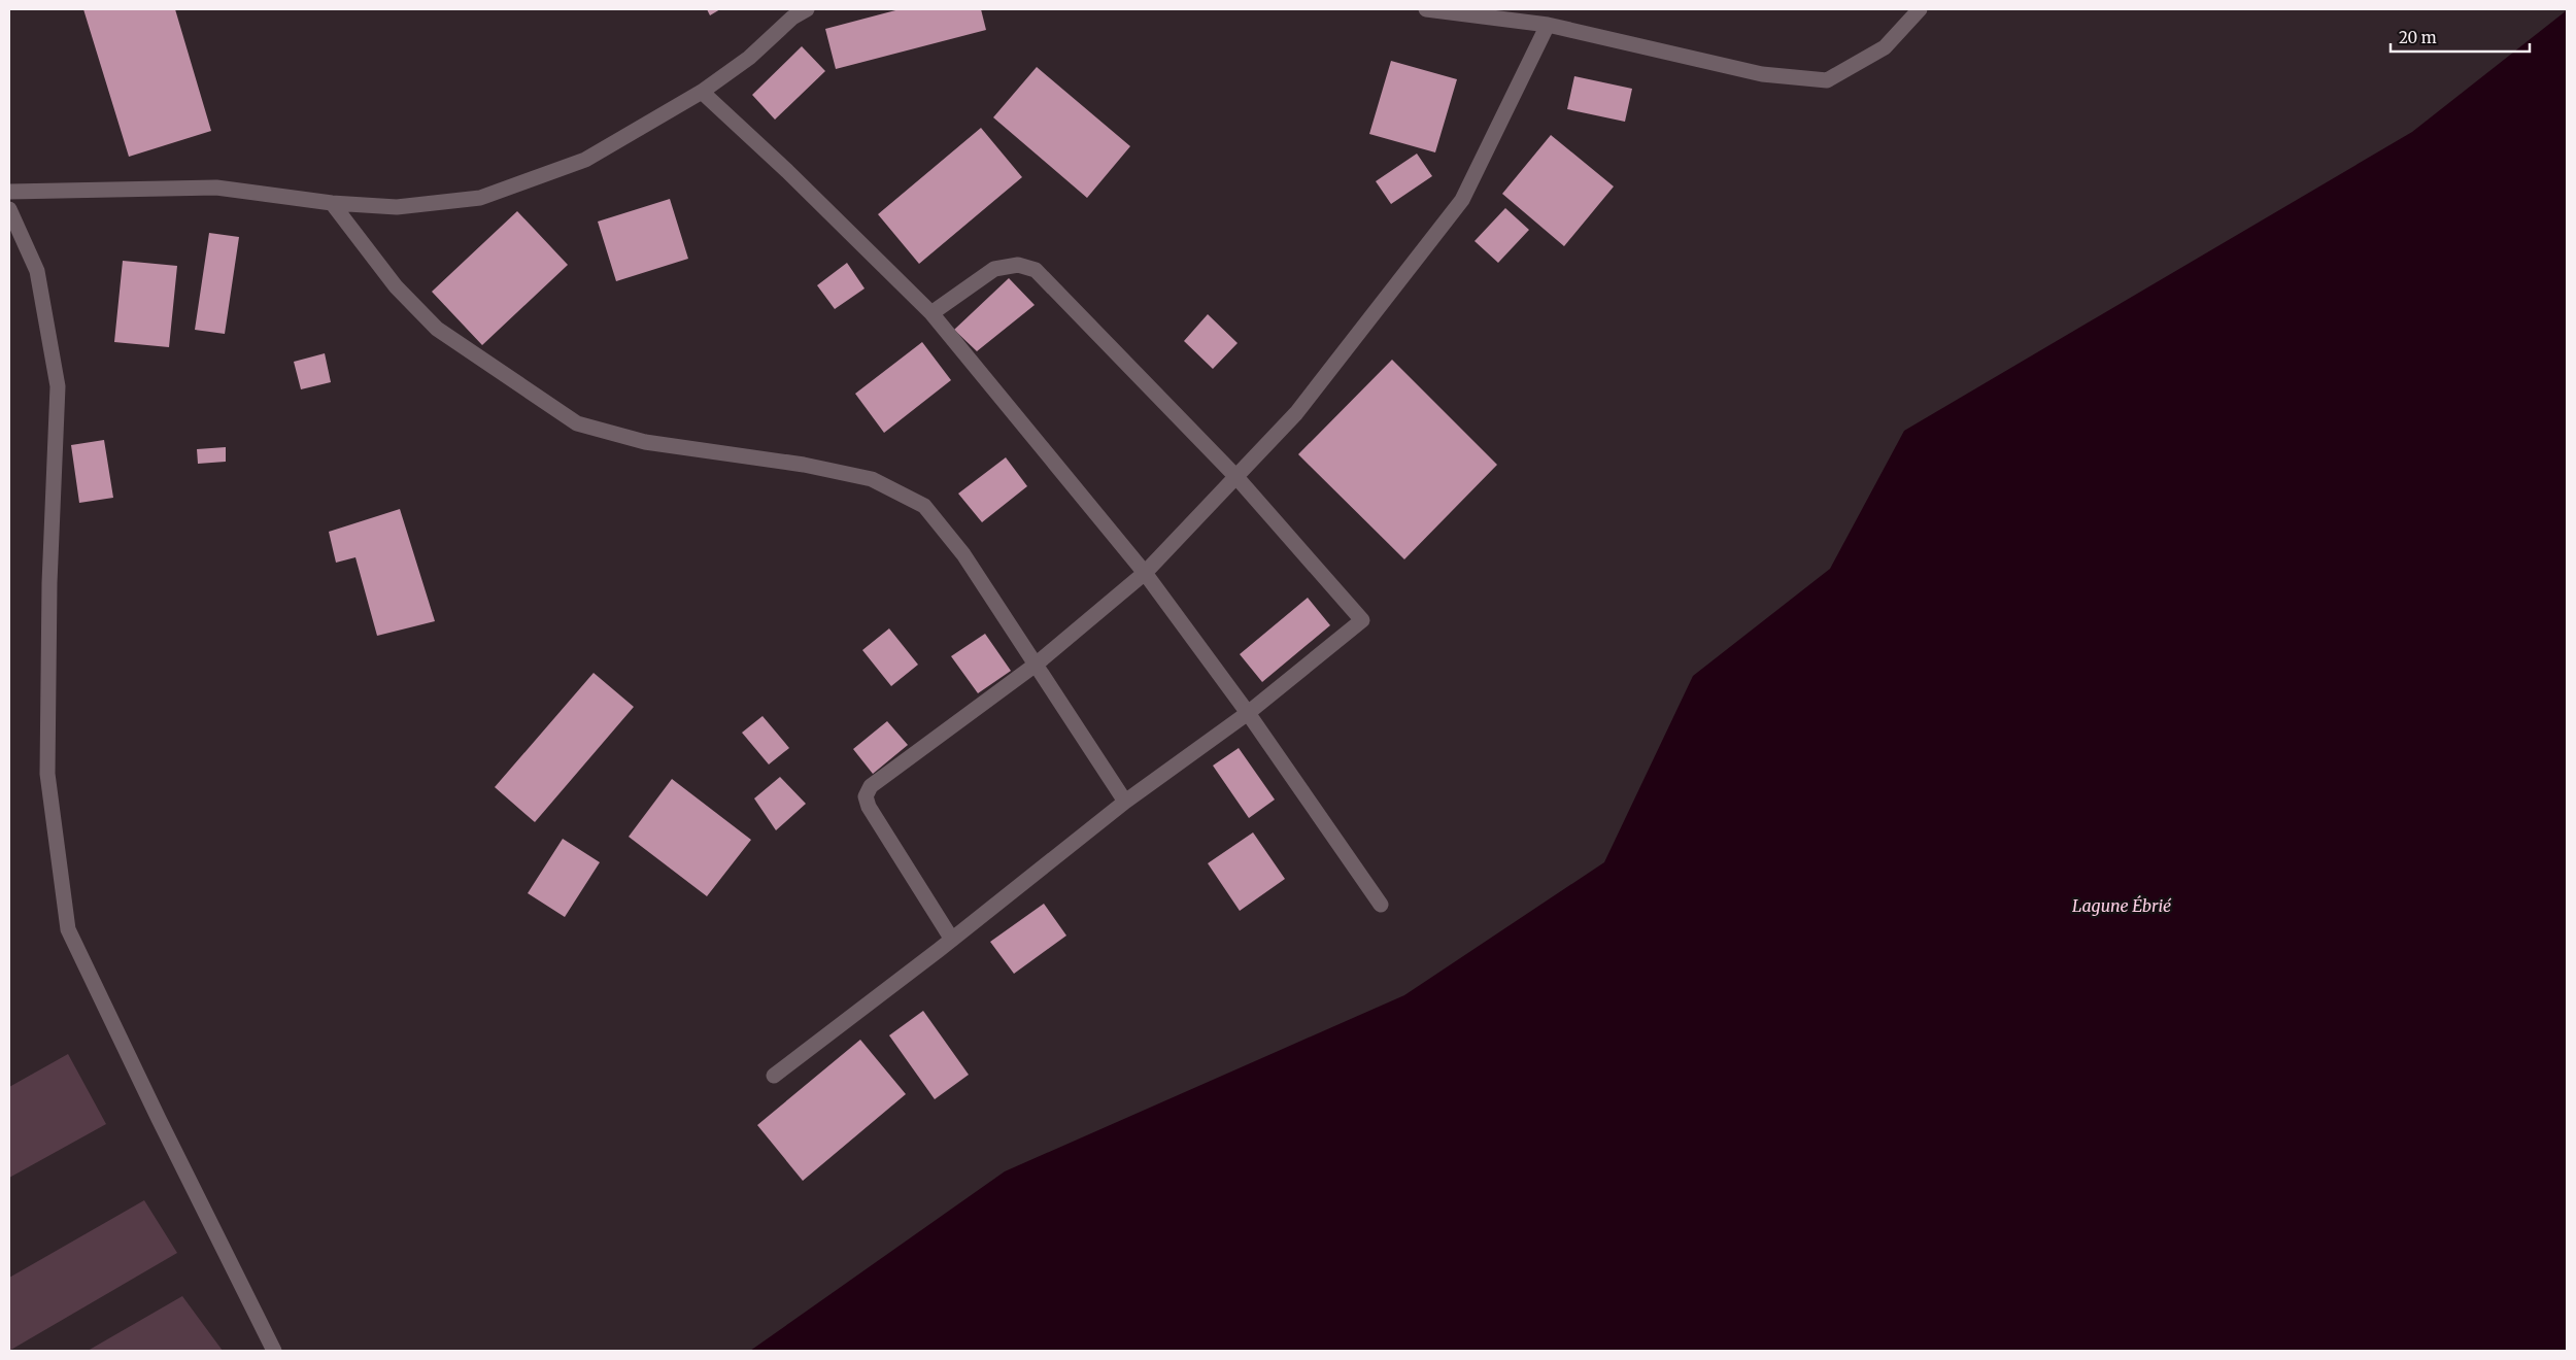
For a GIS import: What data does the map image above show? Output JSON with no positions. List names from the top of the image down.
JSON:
{
  "water": ["Lagune Ébrié"],
  "scale_bar": "20 m"
}
